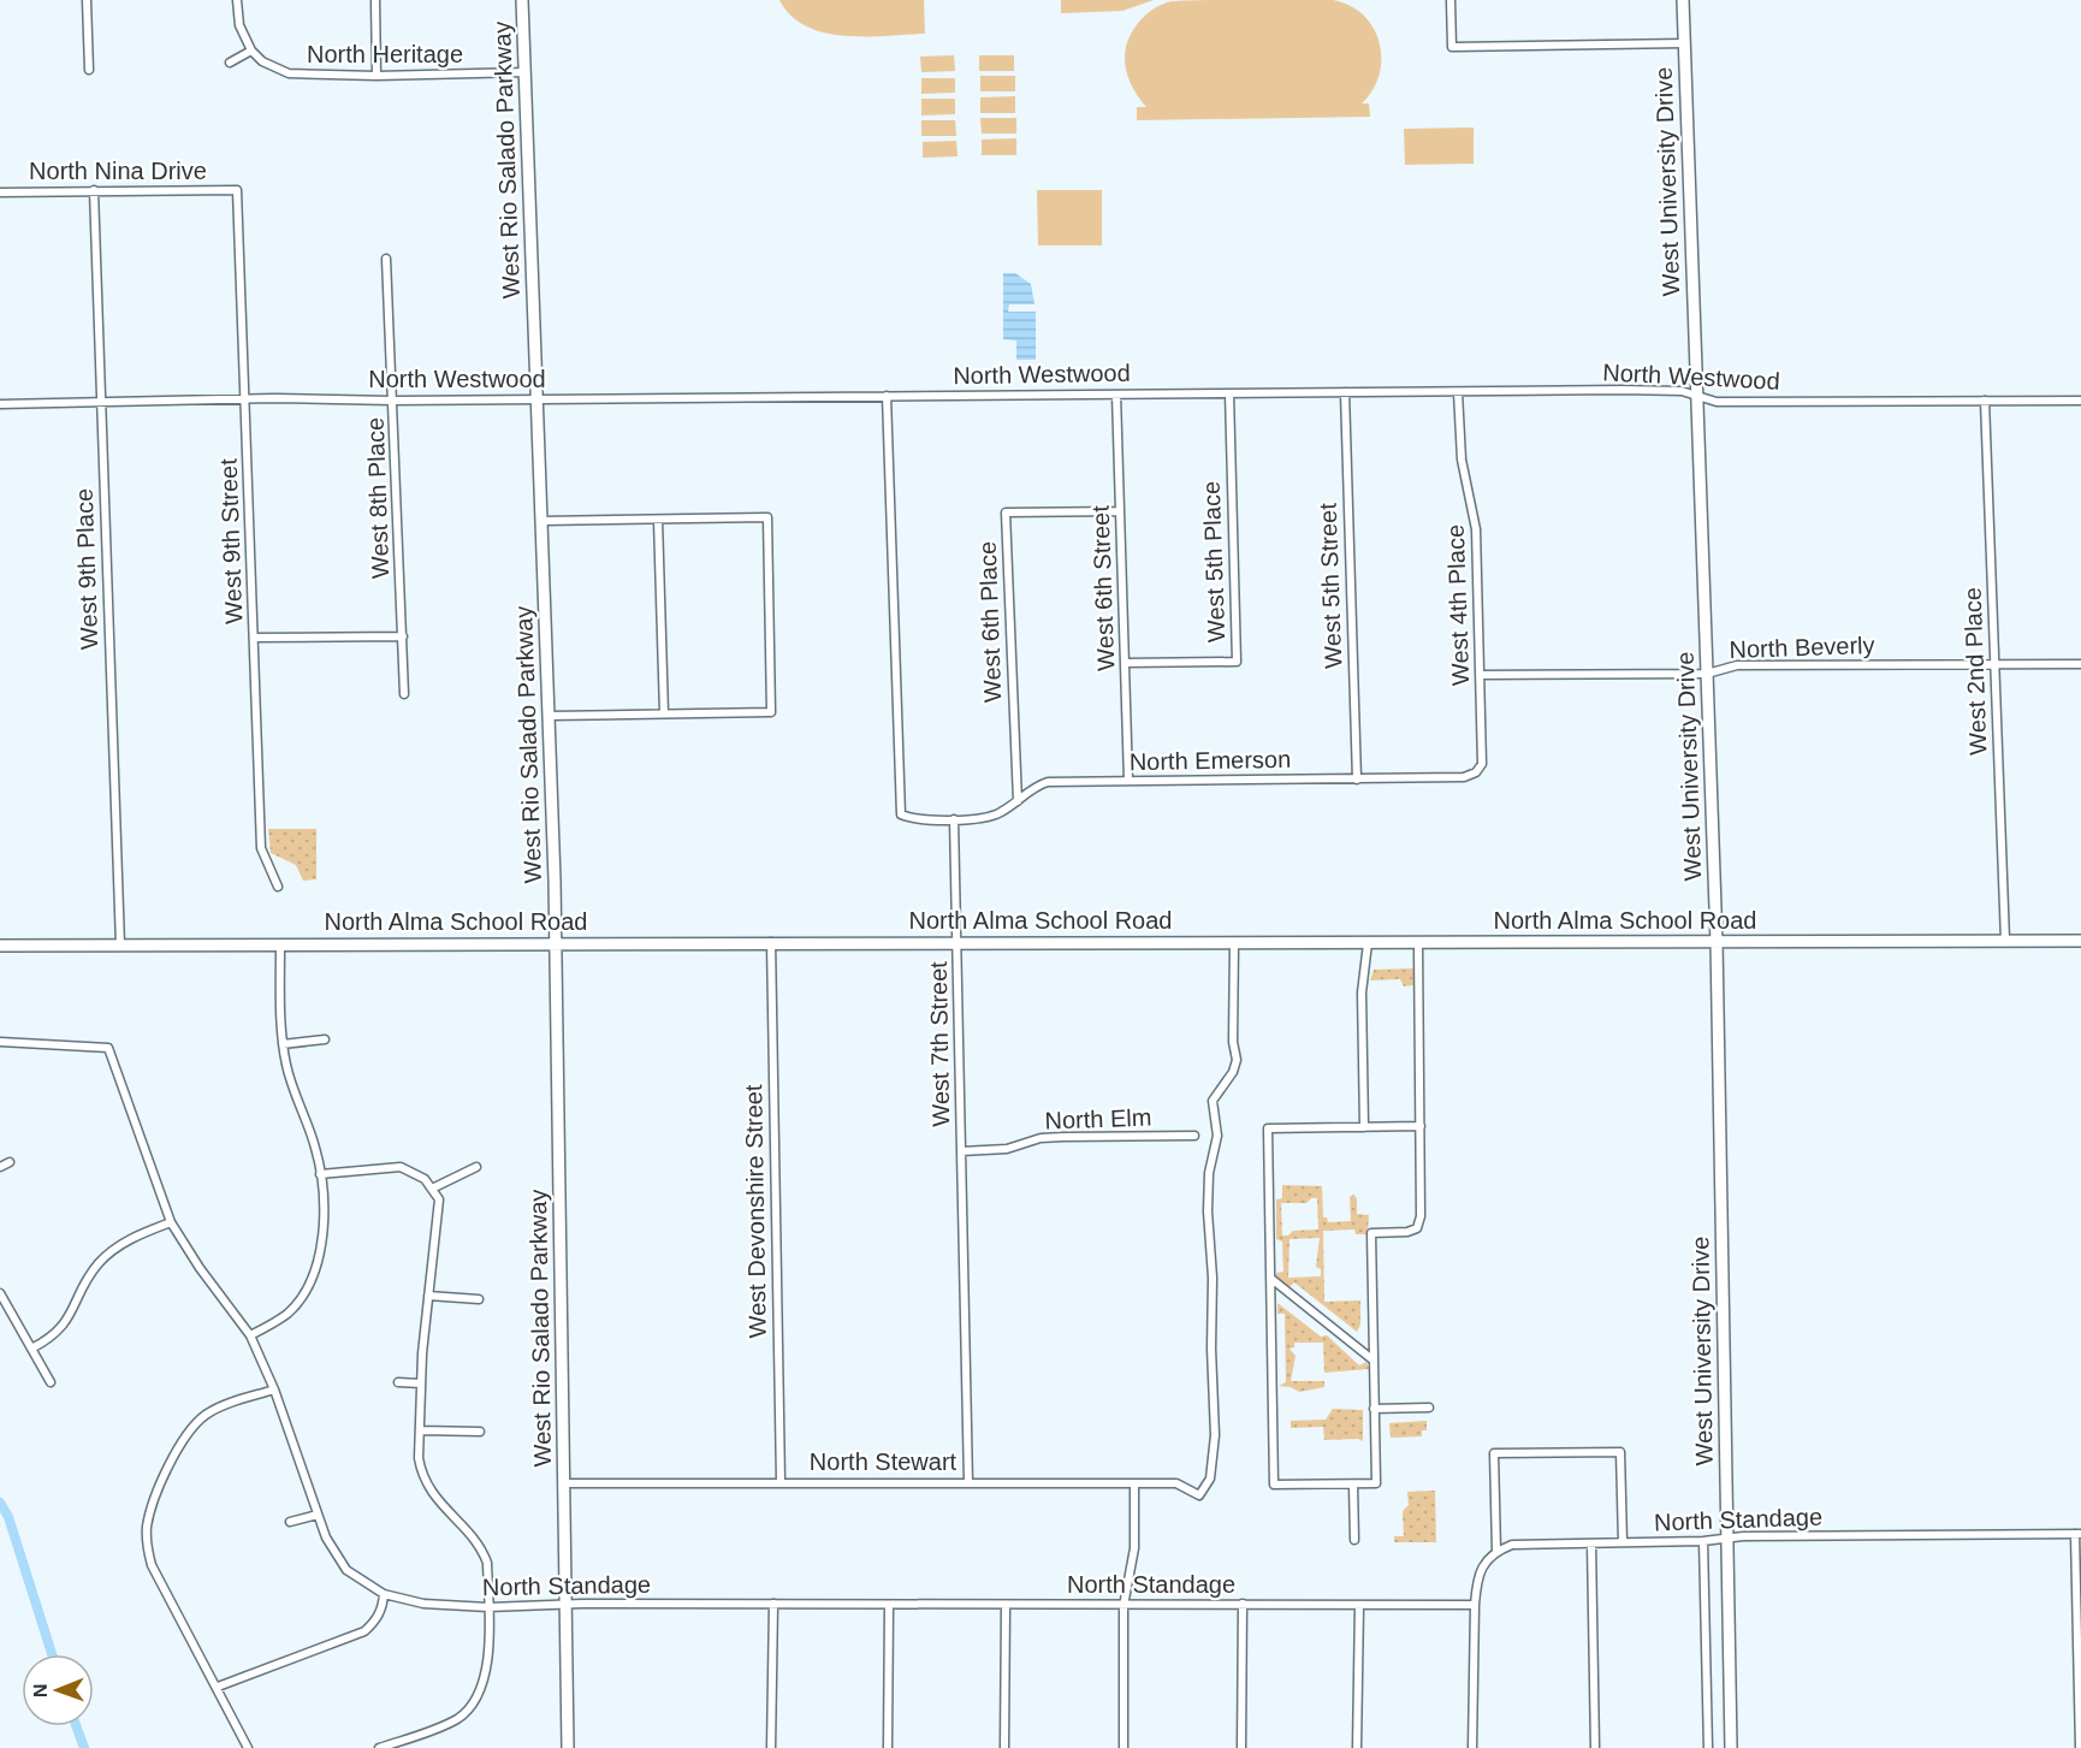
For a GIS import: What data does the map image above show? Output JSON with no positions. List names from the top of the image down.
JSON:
{
  "streets": {
    "main road": ["West Rio Salado Parkway", "West University Drive", "North Alma School Road"],
    "street": [
      "North Heritage",
      "North Nina Drive",
      "North Westwood",
      "West 8th Place",
      "West 9th Street",
      "West 5th Place",
      "West 9th Place",
      "West 5th Street",
      "West 6th Street",
      "West 4th Place",
      "West 6th Place",
      "North Beverly",
      "West 2nd Place",
      "North Emerson",
      "West 7th Street",
      "North Elm",
      "West Devonshire Street",
      "North Stewart",
      "North Standage"
    ]
  },
  "crossings": [
    ["North Heritage", "West Rio Salado Parkway"],
    ["West Rio Salado Parkway", "North Westwood"],
    ["West Rio Salado Parkway", "North Alma School Road"],
    ["West Rio Salado Parkway", "North Stewart"],
    ["West Rio Salado Parkway", "North Standage"],
    ["North Nina Drive", "West 9th Street"],
    ["North Nina Drive", "West 9th Place"],
    ["West University Drive", "North Westwood"],
    ["West University Drive", "North Beverly"],
    ["West University Drive", "North Alma School Road"],
    ["West University Drive", "North Standage"],
    ["North Westwood", "West 8th Place"],
    ["North Westwood", "West 9th Street"],
    ["North Westwood", "West 5th Place"],
    ["North Westwood", "West 9th Place"],
    ["North Westwood", "West 5th Street"],
    ["North Westwood", "West 6th Street"],
    ["North Westwood", "West 4th Place"],
    ["North Westwood", "West 2nd Place"],
    ["West 5th Place", "West 6th Street"],
    ["West 9th Place", "North Alma School Road"],
    ["West 5th Street", "North Emerson"],
    ["West 6th Street", "West 6th Place"],
    ["West 6th Street", "North Emerson"],
    ["West 4th Place", "North Beverly"],
    ["West 4th Place", "North Emerson"],
    ["West 6th Place", "North Emerson"],
    ["North Beverly", "West 2nd Place"],
    ["West 2nd Place", "North Alma School Road"],
    ["North Emerson", "West 7th Street"],
    ["North Alma School Road", "West 7th Street"],
    ["North Alma School Road", "West Devonshire Street"],
    ["North Alma School Road", "North Stewart"],
    ["West 7th Street", "North Elm"],
    ["West 7th Street", "North Stewart"],
    ["West Devonshire Street", "North Stewart"]
  ],
  "north": "left"
}
